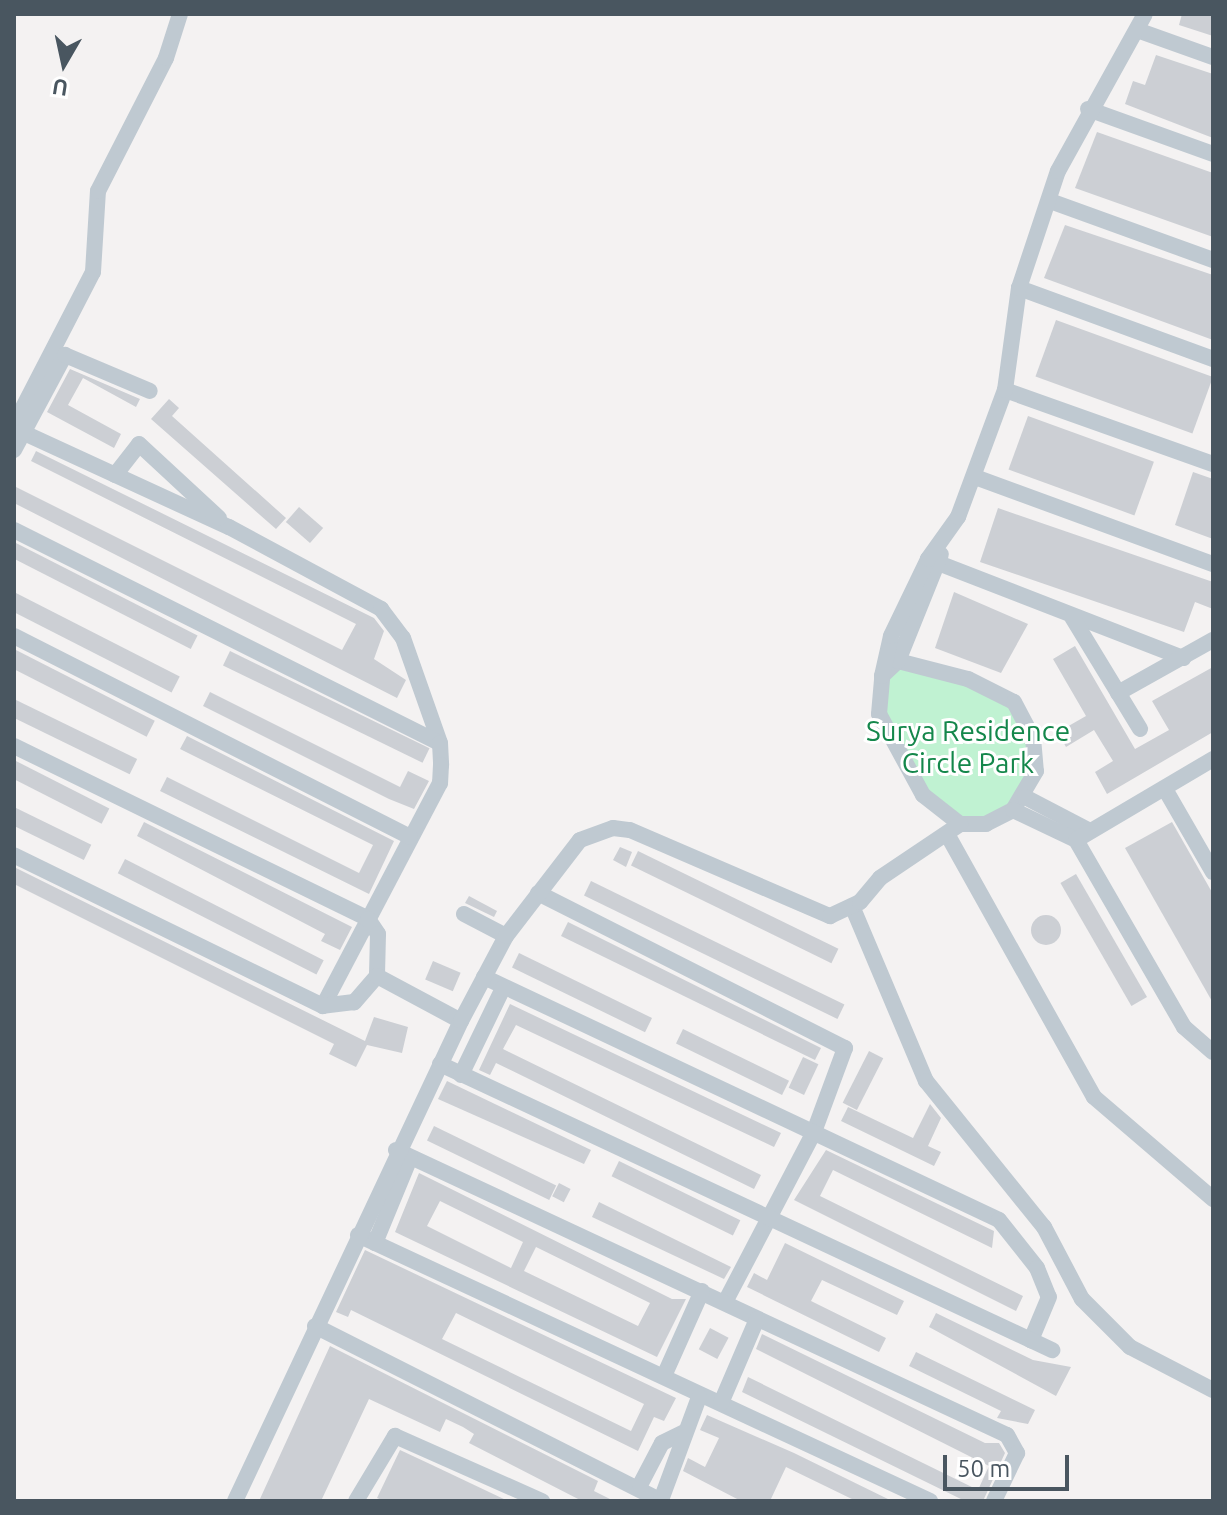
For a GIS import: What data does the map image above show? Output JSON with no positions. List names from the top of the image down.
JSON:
{
  "parks": ["Surya Residence Circle Park"],
  "scale_bar": "50 m",
  "north": "bottom"
}
